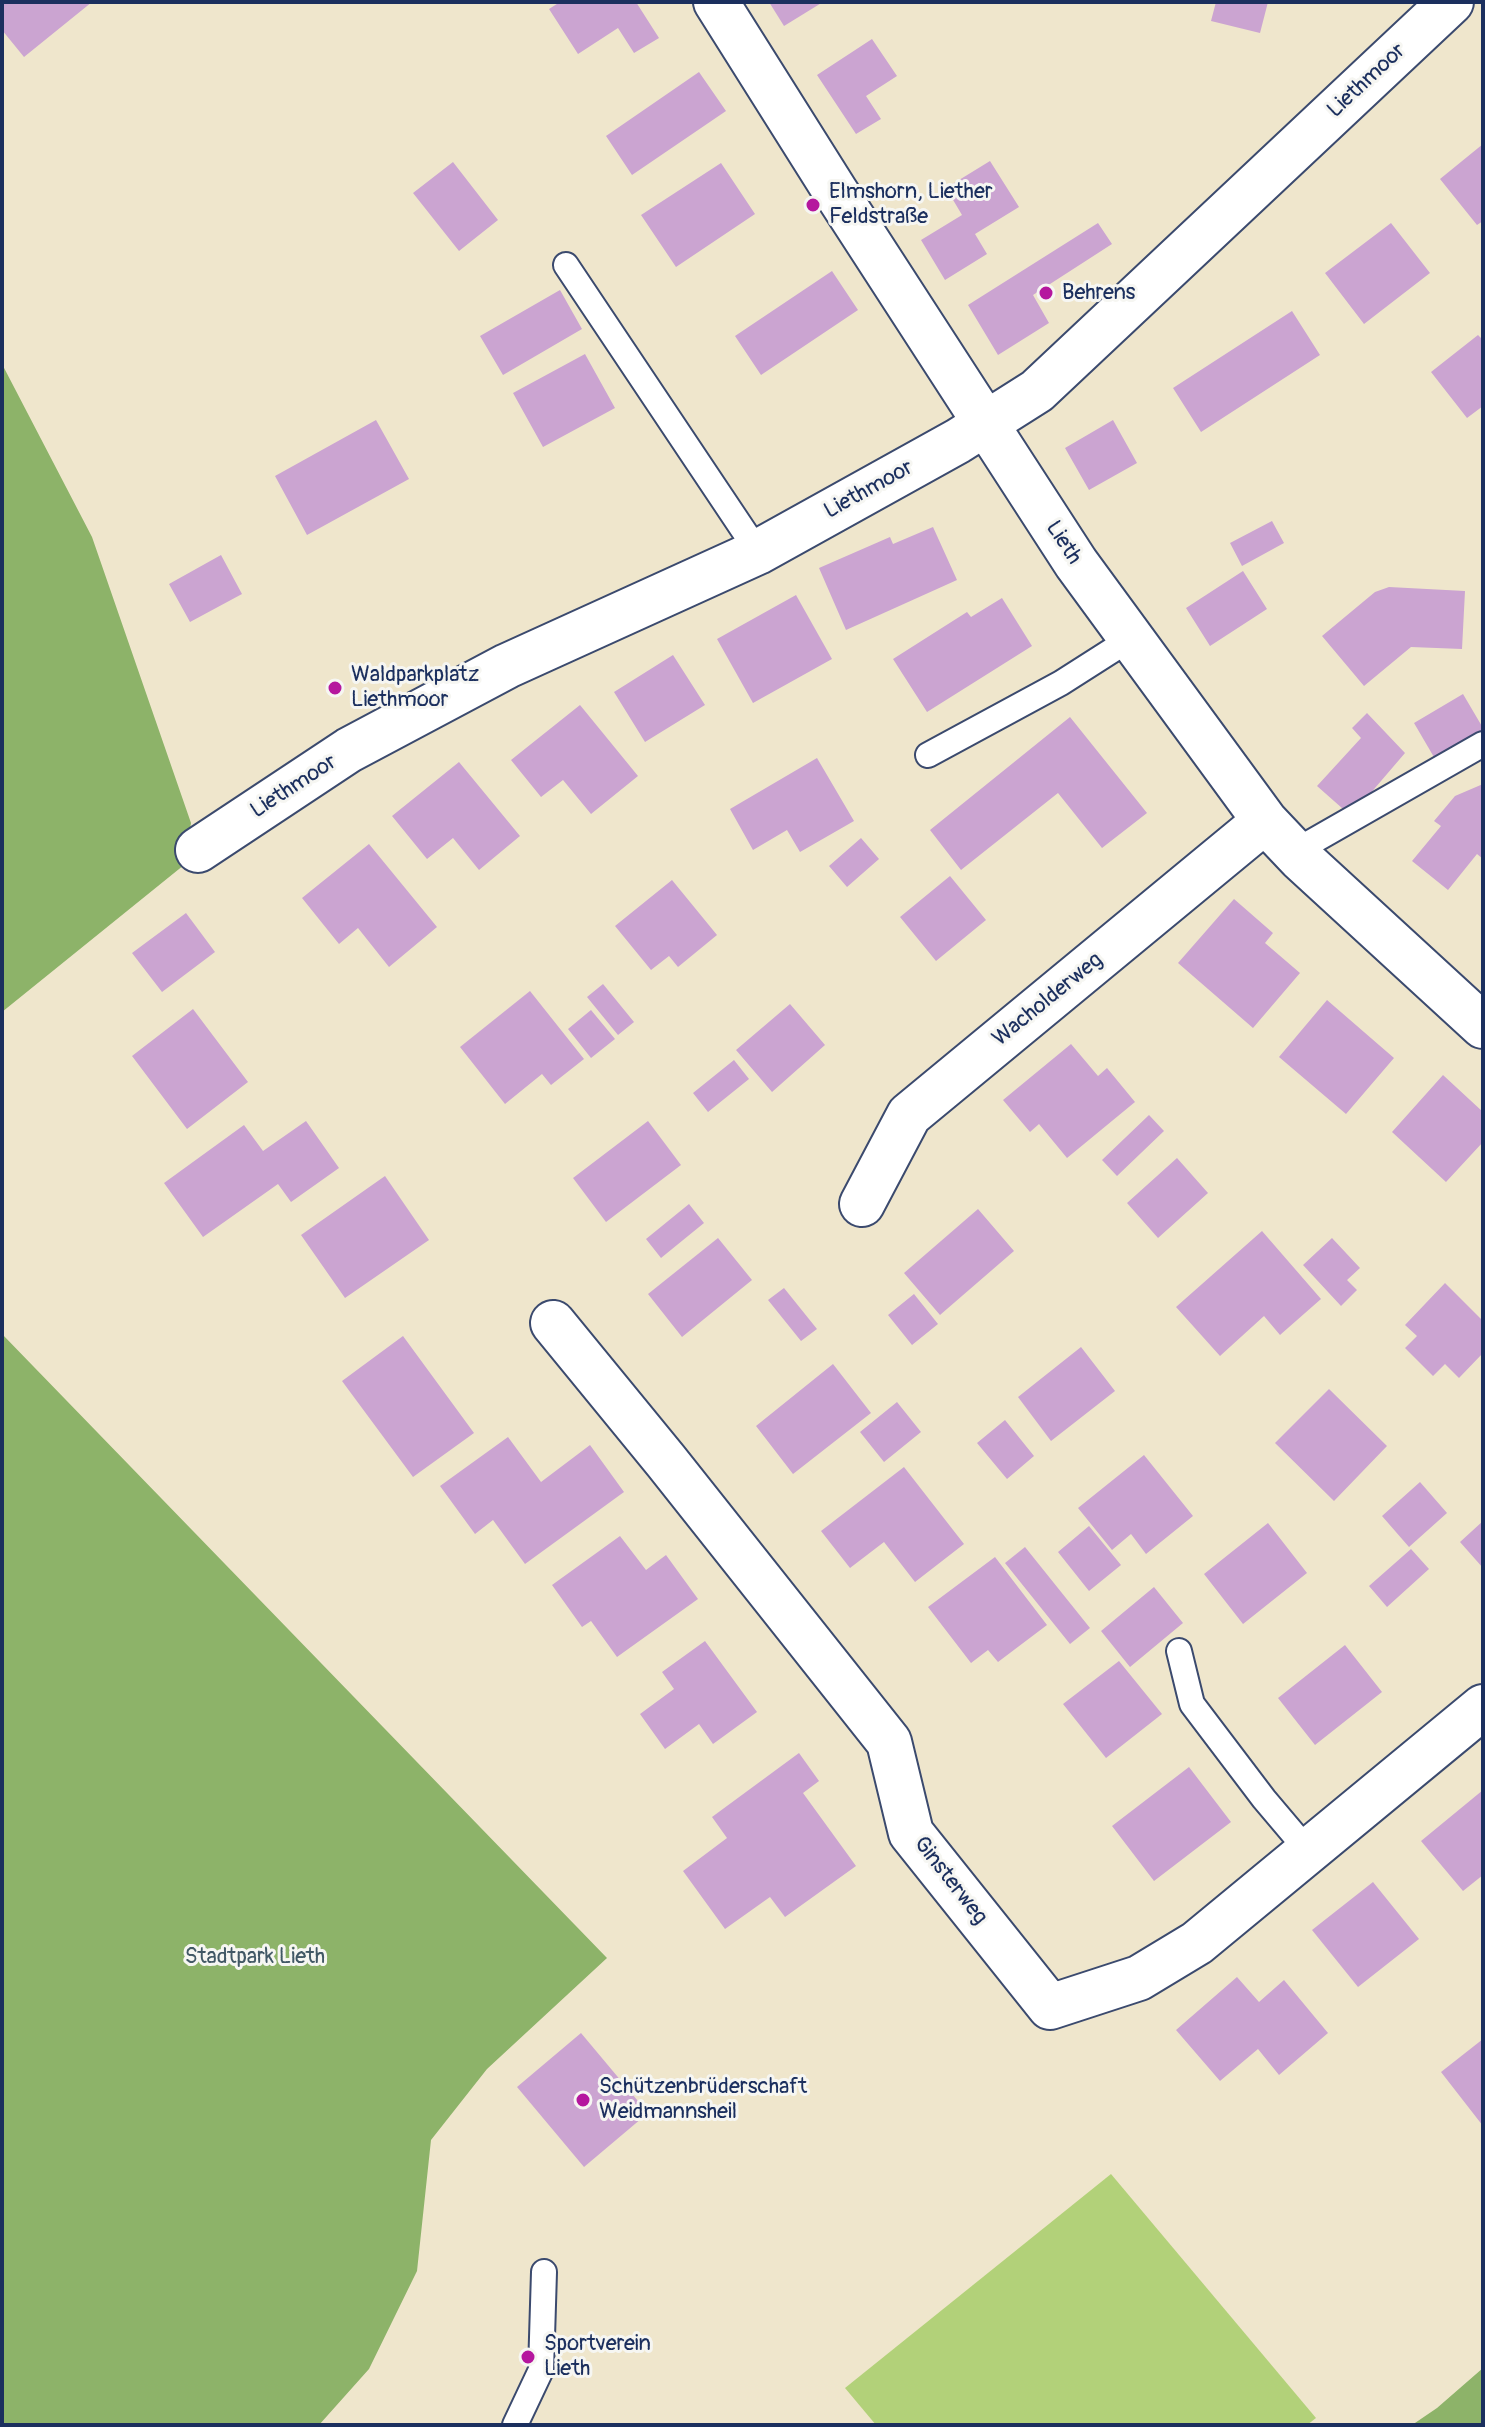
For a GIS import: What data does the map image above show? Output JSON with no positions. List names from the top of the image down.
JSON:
{
  "streets": {
    "street": [
      "Liethmoor",
      "Lieth",
      "Wacholderweg",
      "Ginsterweg"
    ]
  },
  "crossings": [
    ["Liethmoor", "Lieth"],
    ["Lieth", "Wacholderweg"]
  ],
  "parks": ["Stadtpark Lieth"],
  "places": [
    "Elmshorn, Liether Feldstraße",
    "Behrens",
    "Waldparkplatz Liethmoor",
    "Schützenbrüderschaft Weidmannsheil",
    "Sportverein Lieth"
  ]
}
